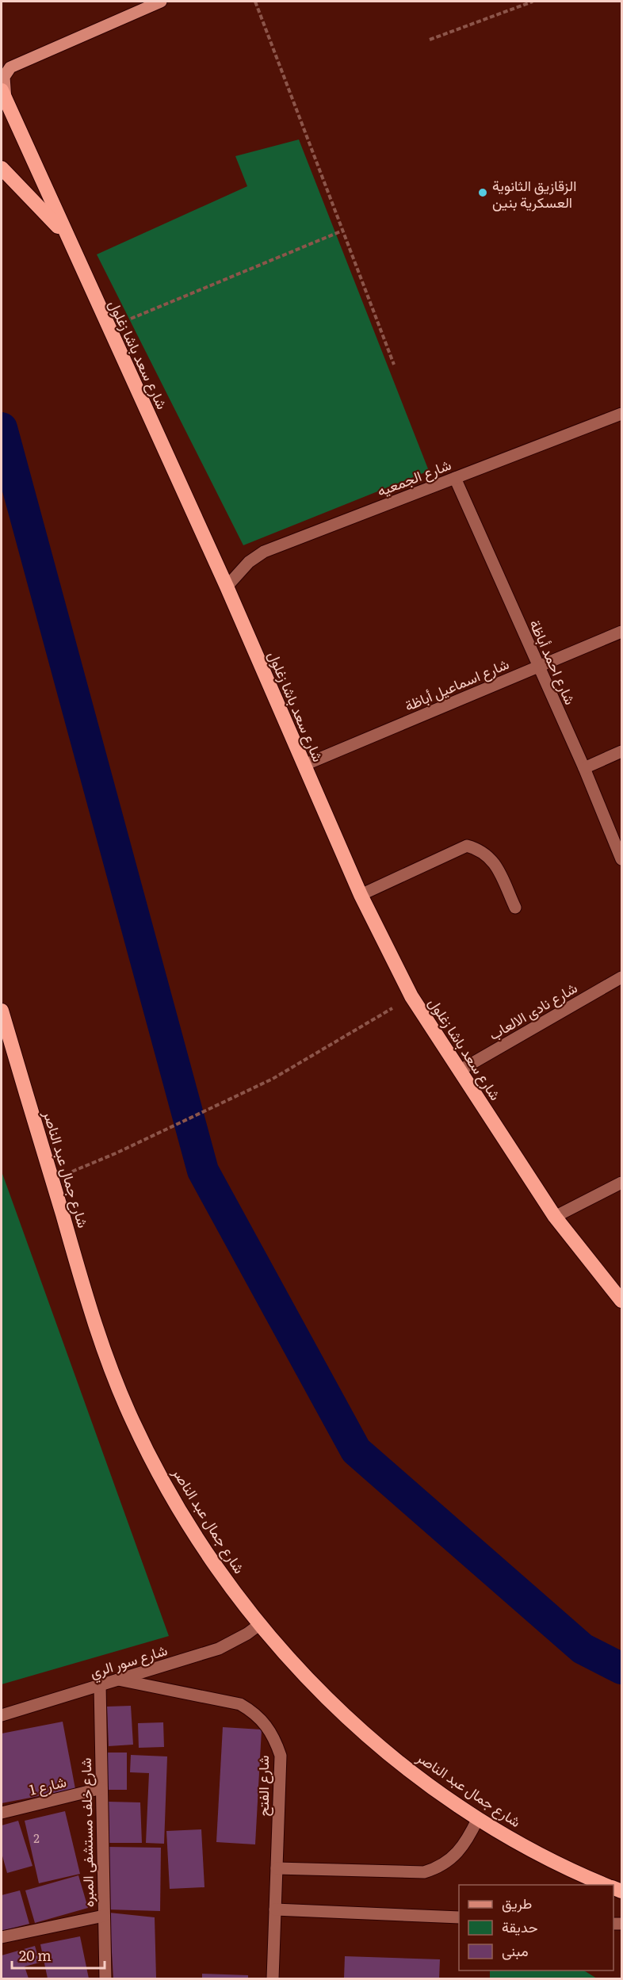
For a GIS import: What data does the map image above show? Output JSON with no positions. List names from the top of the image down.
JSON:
{
  "streets": {
    "highway": ["شارع سعد باشا زغلول", "شارع جمال عبد الناصر"],
    "street": [
      "شارع الجمعيه",
      "شارع احمد أباظة",
      "شارع اسماعيل أباظة",
      "شارع نادى الالعاب",
      "شارع سور الري",
      "شارع 1",
      "شارع الفتح",
      "شارع خلف مستشفى المبره"
    ]
  },
  "crossings": [
    ["شارع سعد باشا زغلول", "شارع الجمعيه"],
    ["شارع سعد باشا زغلول", "شارع اسماعيل أباظة"],
    ["شارع سعد باشا زغلول", "شارع نادى الالعاب"],
    ["شارع الجمعيه", "شارع احمد أباظة"],
    ["شارع احمد أباظة", "شارع اسماعيل أباظة"],
    ["شارع جمال عبد الناصر", "شارع سور الري"],
    ["شارع سور الري", "شارع الفتح"],
    ["شارع سور الري", "شارع خلف مستشفى المبره"],
    ["شارع 1", "شارع خلف مستشفى المبره"]
  ],
  "places": ["الزقازيق الثانوية العسكرية بنين"],
  "house_numbers": ["2"],
  "legend": ["طريق", "حديقة", "مبنى"],
  "scale_bar": "20 m"
}
